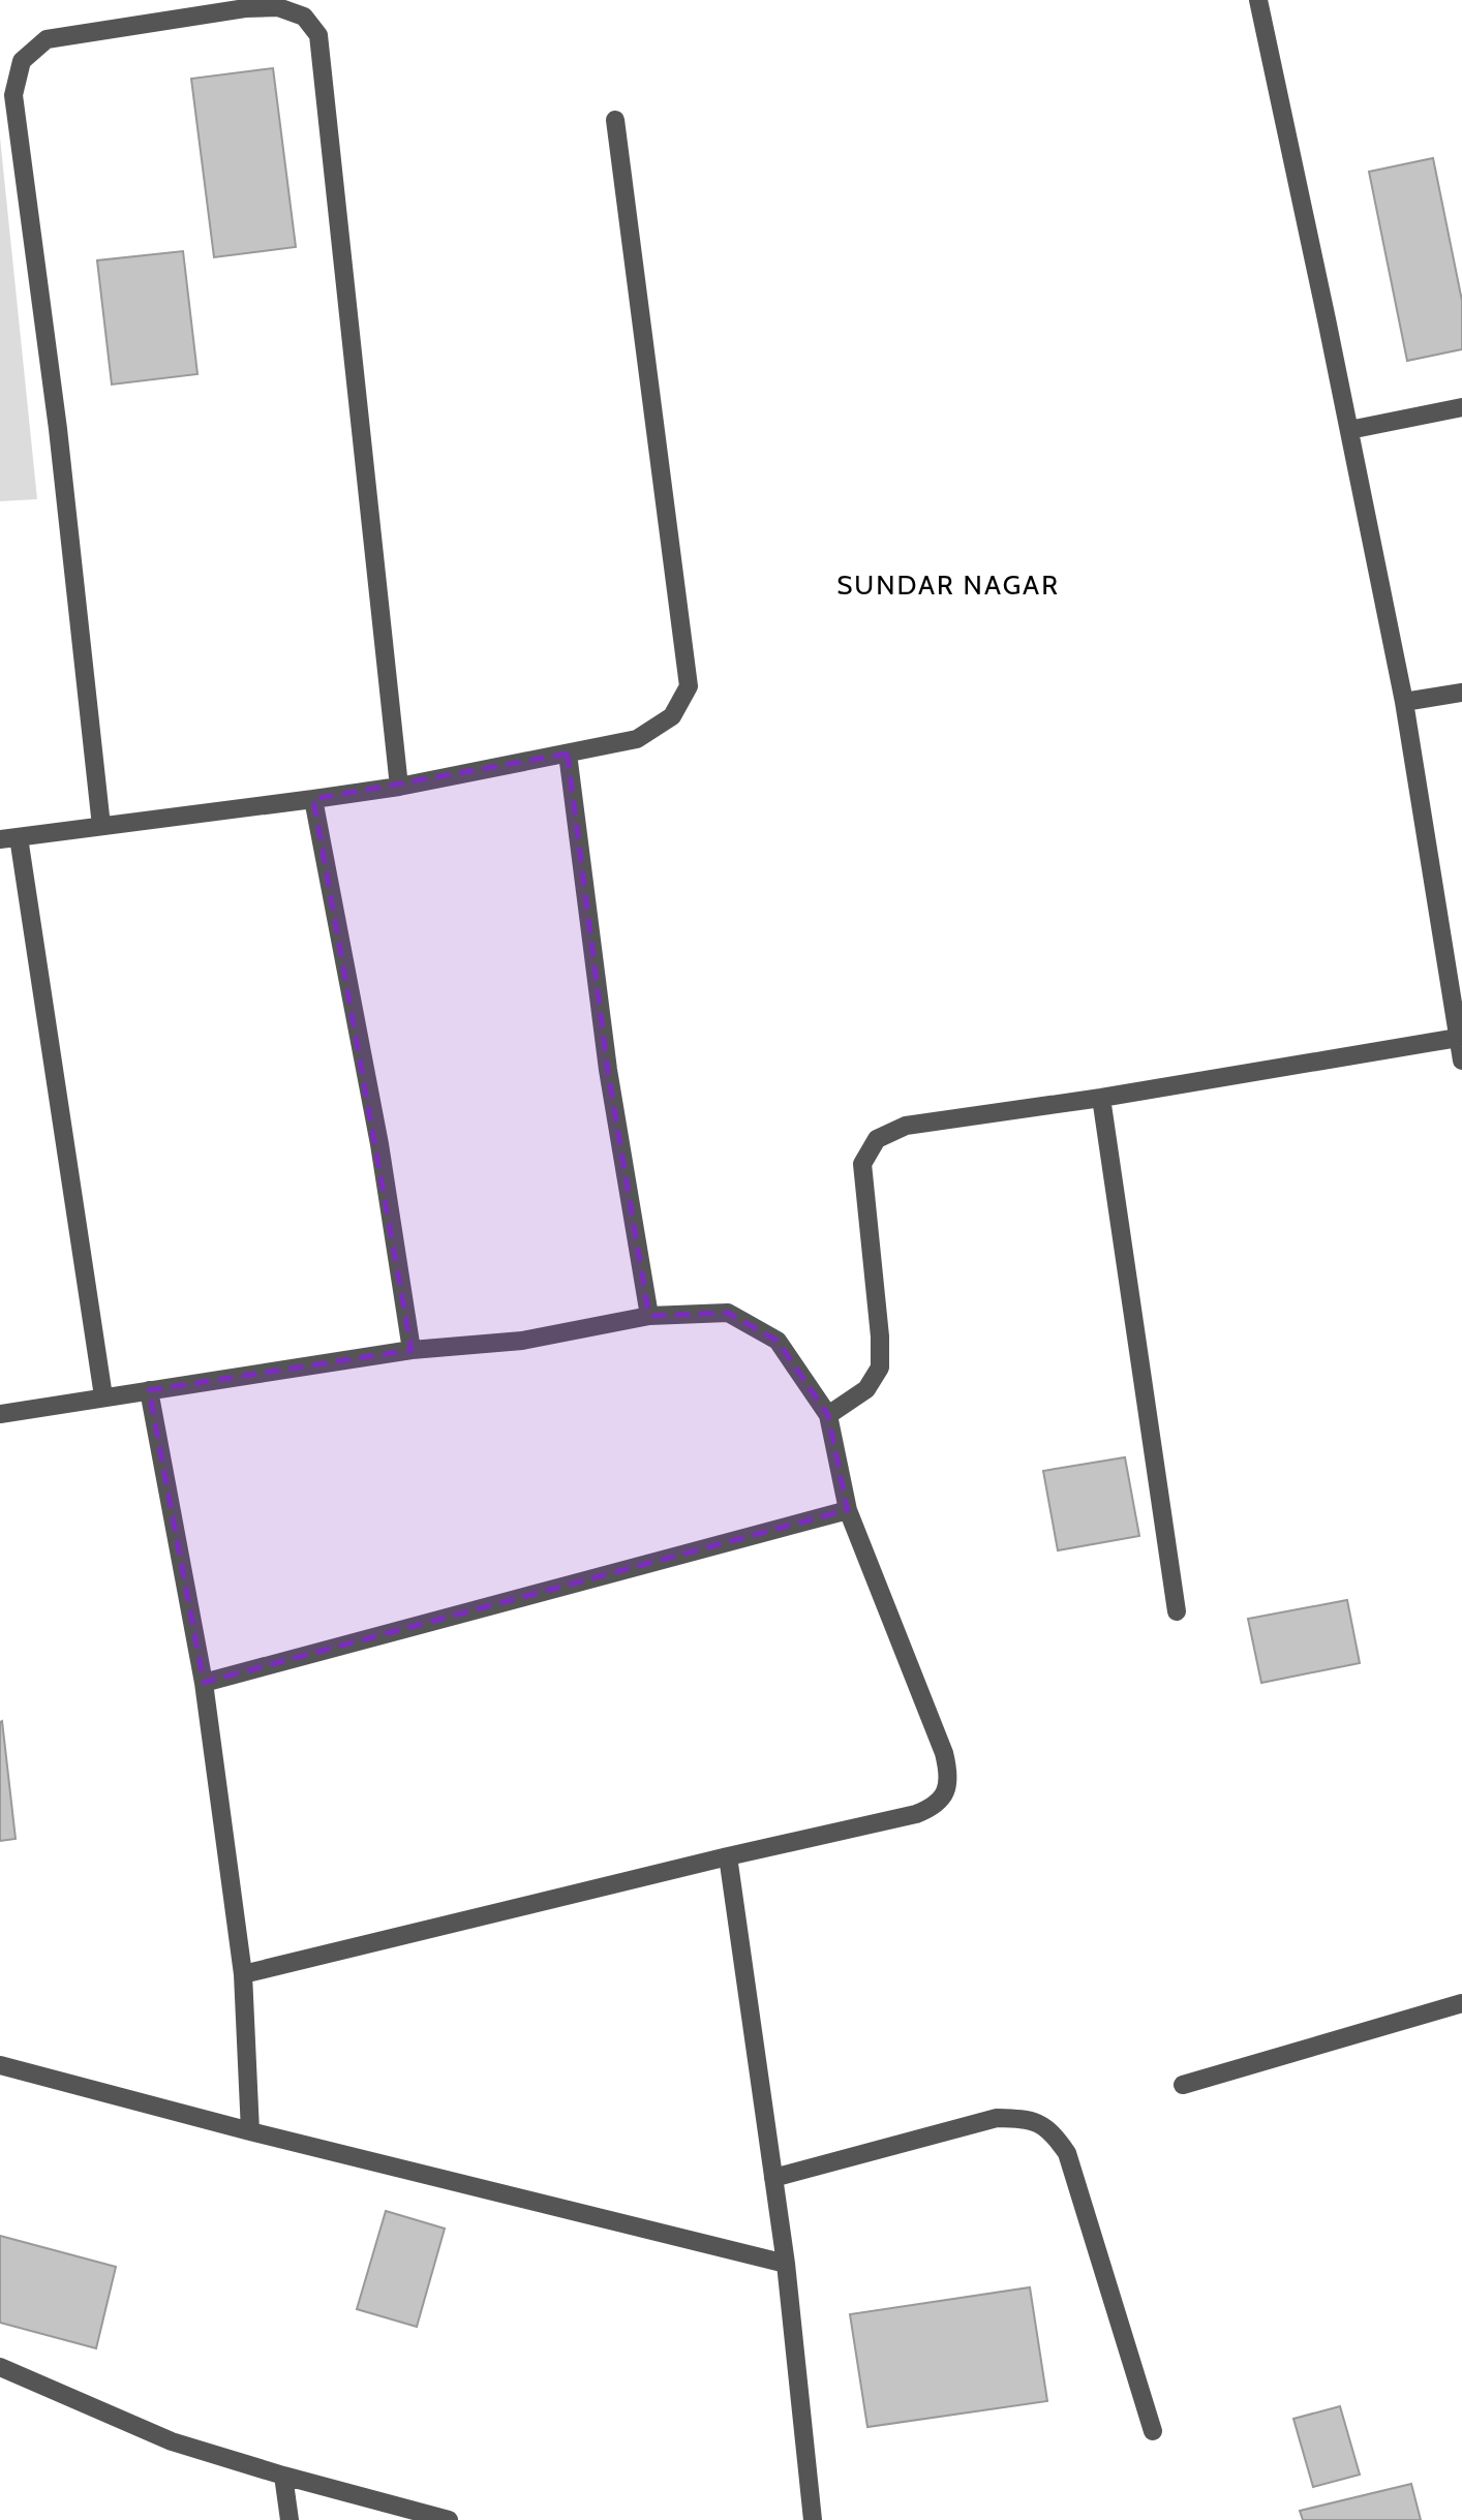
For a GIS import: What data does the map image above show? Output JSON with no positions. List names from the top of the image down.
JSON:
{
  "districts": ["SUNDAR NAGAR"]
}
